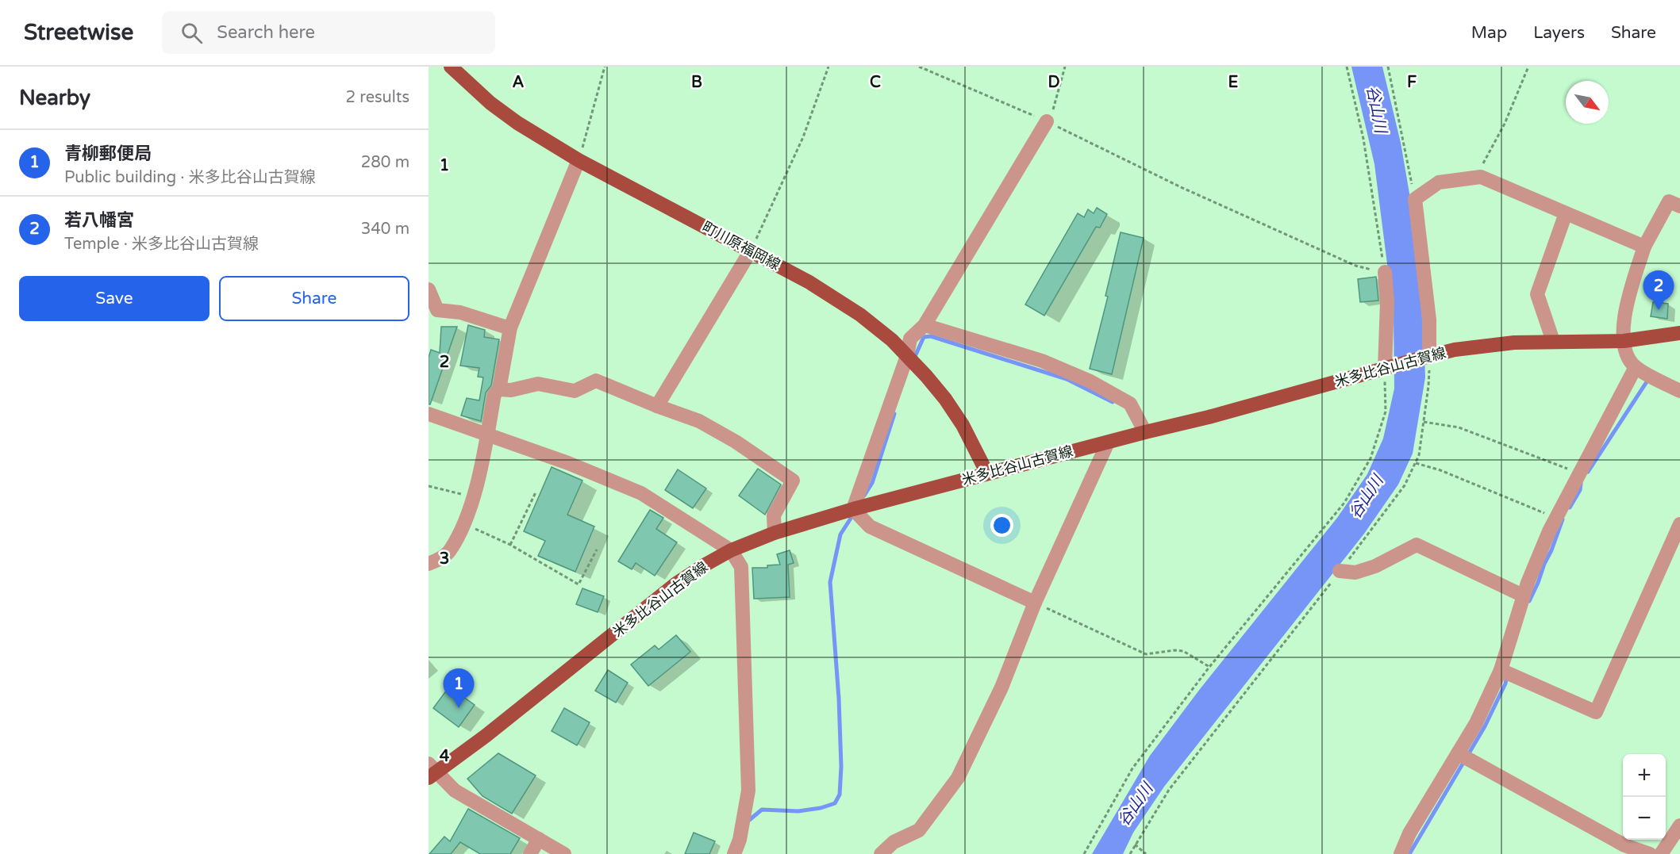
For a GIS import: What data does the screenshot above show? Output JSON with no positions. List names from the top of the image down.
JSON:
{
  "streets": {
    "main road": ["町川原福岡線", "米多比谷山古賀線"]
  },
  "crossings": [
    ["町川原福岡線", "米多比谷山古賀線"]
  ],
  "water": ["谷山川"],
  "north": "bottom right",
  "page": {
    "header": "Streetwise",
    "search": "Search here",
    "nav": ["Map", "Layers", "Share"],
    "heading": ["Nearby", "2 results"],
    "list": [
      {
        "mark": "1",
        "name": "青柳郵便局",
        "note": "Public building · 米多比谷山古賀線",
        "value": "280 m"
      },
      {
        "mark": "2",
        "name": "若八幡宮",
        "note": "Temple · 米多比谷山古賀線",
        "value": "340 m"
      }
    ],
    "buttons": ["Save", "Share"],
    "pins": ["2", "1"],
    "map_buttons": ["+", "−"]
  },
  "grid": {
    "columns": [
      "A",
      "B",
      "C",
      "D",
      "E",
      "F"
    ],
    "rows": [
      "1",
      "2",
      "3",
      "4"
    ]
  }
}
